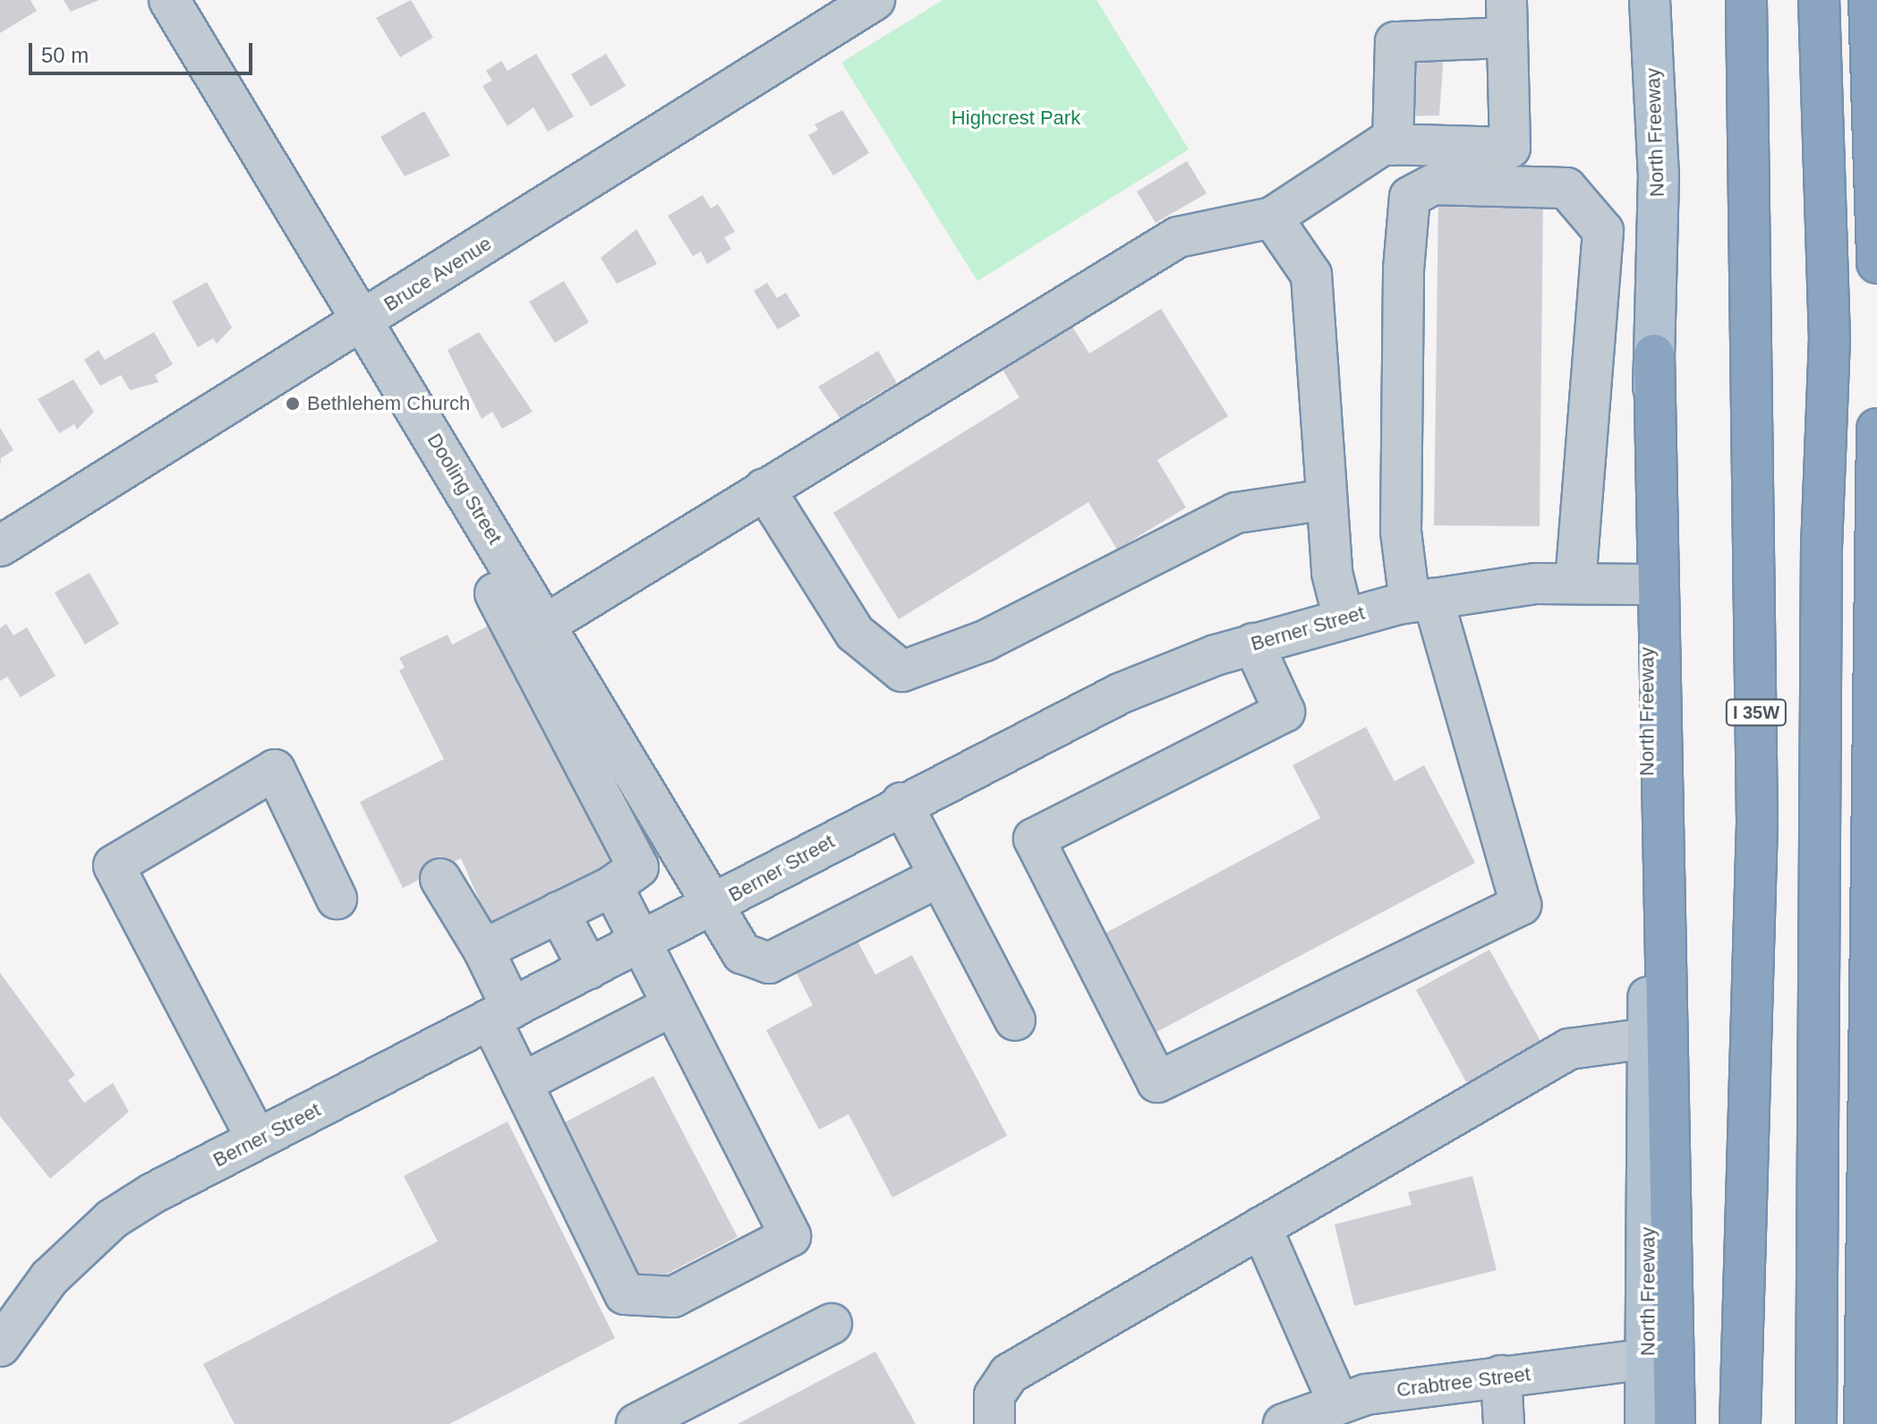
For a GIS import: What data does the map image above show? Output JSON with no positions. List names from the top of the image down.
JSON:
{
  "streets": {
    "highway": ["I 35W"],
    "main road": ["North Freeway"],
    "street": [
      "Bruce Avenue",
      "Dooling Street",
      "Berner Street",
      "Crabtree Street"
    ]
  },
  "crossings": [
    ["North Freeway", "Berner Street"],
    ["North Freeway", "Crabtree Street"],
    ["Bruce Avenue", "Dooling Street"],
    ["Dooling Street", "Berner Street"]
  ],
  "parks": ["Highcrest Park"],
  "places": ["Bethlehem Church"],
  "scale_bar": "50 m"
}
